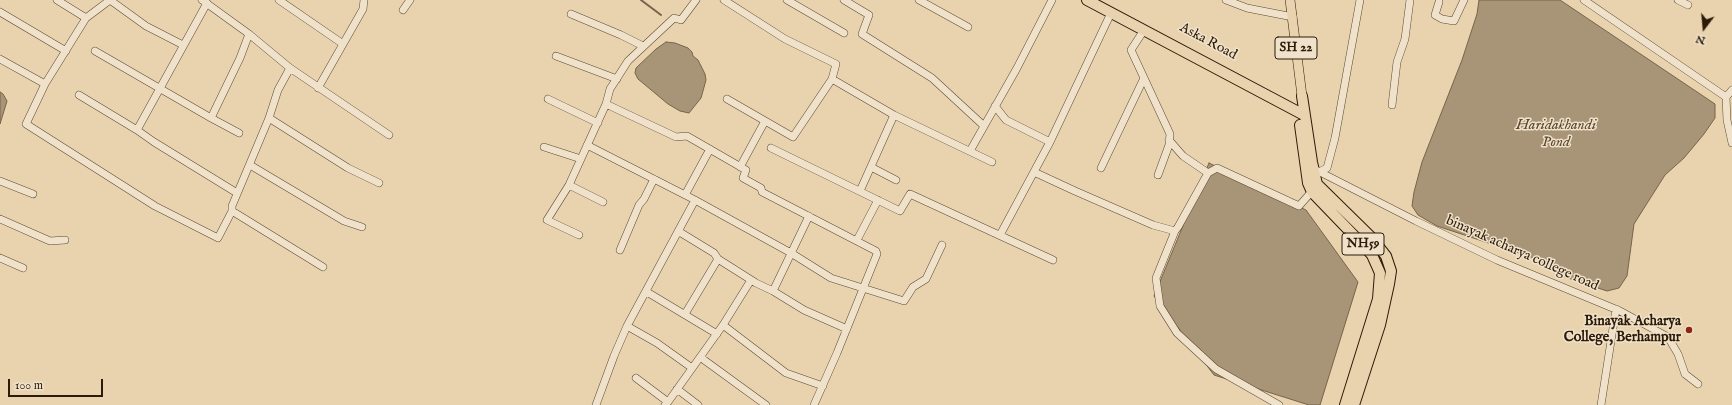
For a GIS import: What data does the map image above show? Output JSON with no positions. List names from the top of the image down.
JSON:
{
  "streets": {
    "highway": ["Aska Road", "NH59"],
    "main road": ["SH 22"],
    "street": ["binayak acharya college road"]
  },
  "crossings": [
    ["Aska Road", "SH 22"],
    ["Aska Road", "NH59"],
    ["SH 22", "NH59"],
    ["NH59", "binayak acharya college road"]
  ],
  "water": ["Haridakhandi Pond"],
  "places": ["Binayak Acharya College, Berhampur"],
  "scale_bar": "100 m",
  "north": "bottom"
}
